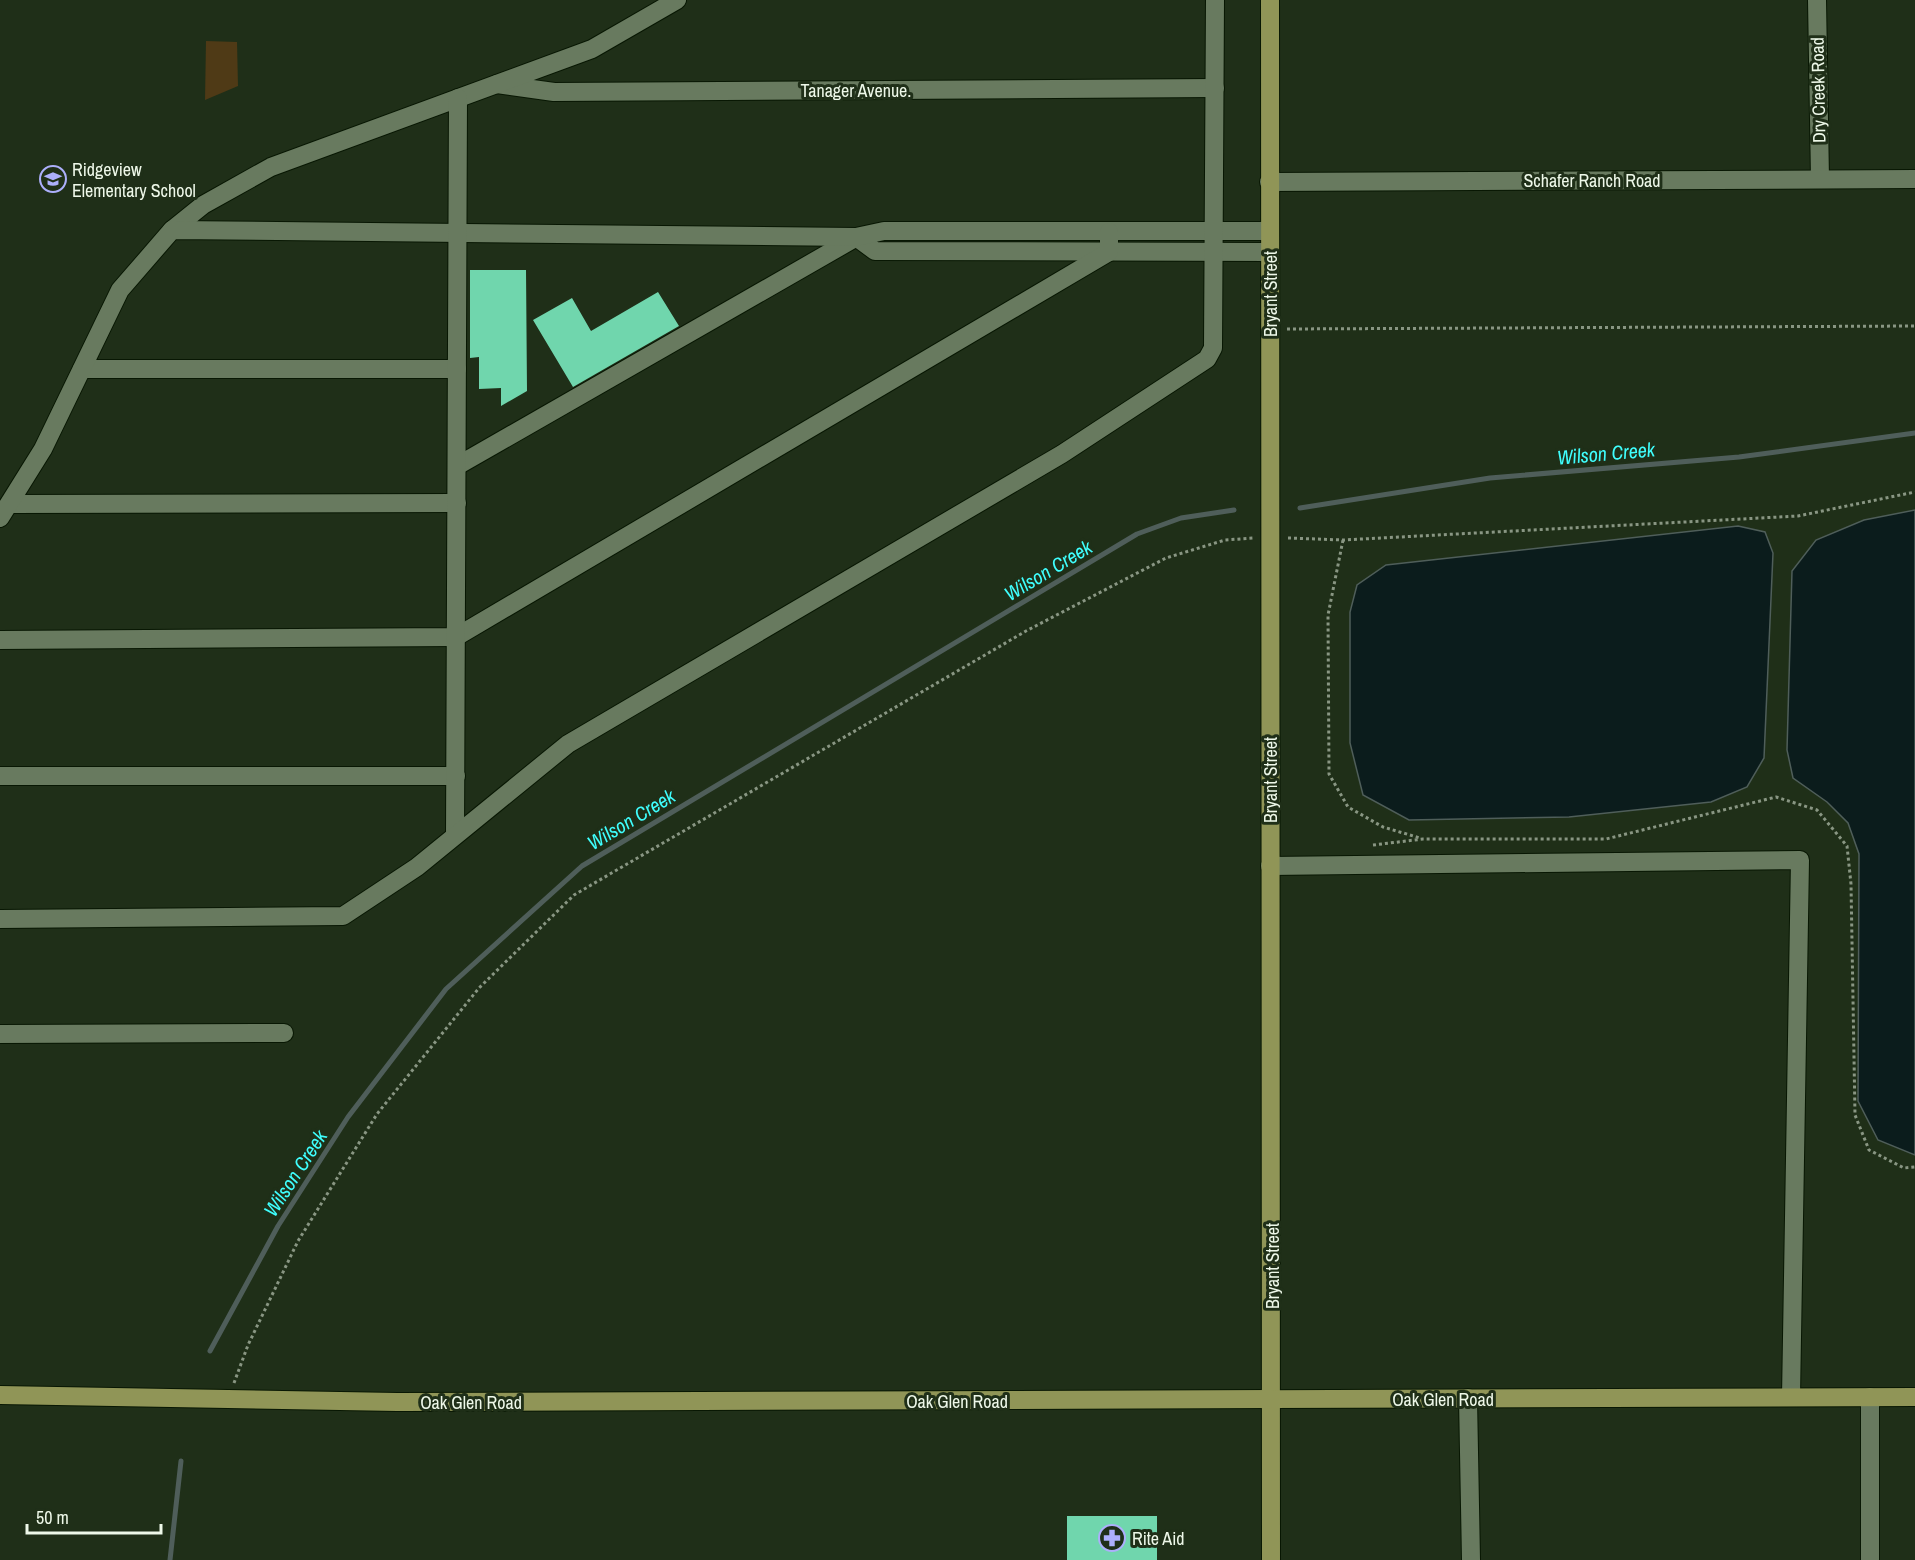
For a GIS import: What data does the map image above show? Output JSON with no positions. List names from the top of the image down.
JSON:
{
  "streets": {
    "main road": ["Bryant Street", "Oak Glen Road"],
    "street": ["Tanager Avenue.", "Dry Creek Road", "Schafer Ranch Road"]
  },
  "crossings": [
    ["Dry Creek Road", "Schafer Ranch Road"],
    ["Schafer Ranch Road", "Bryant Street"],
    ["Bryant Street", "Oak Glen Road"]
  ],
  "water": ["Wilson Creek"],
  "places": {
    "school or university": ["Ridgeview Elementary School"],
    "pharmacy": ["Rite Aid"]
  },
  "scale_bar": "50 m"
}
